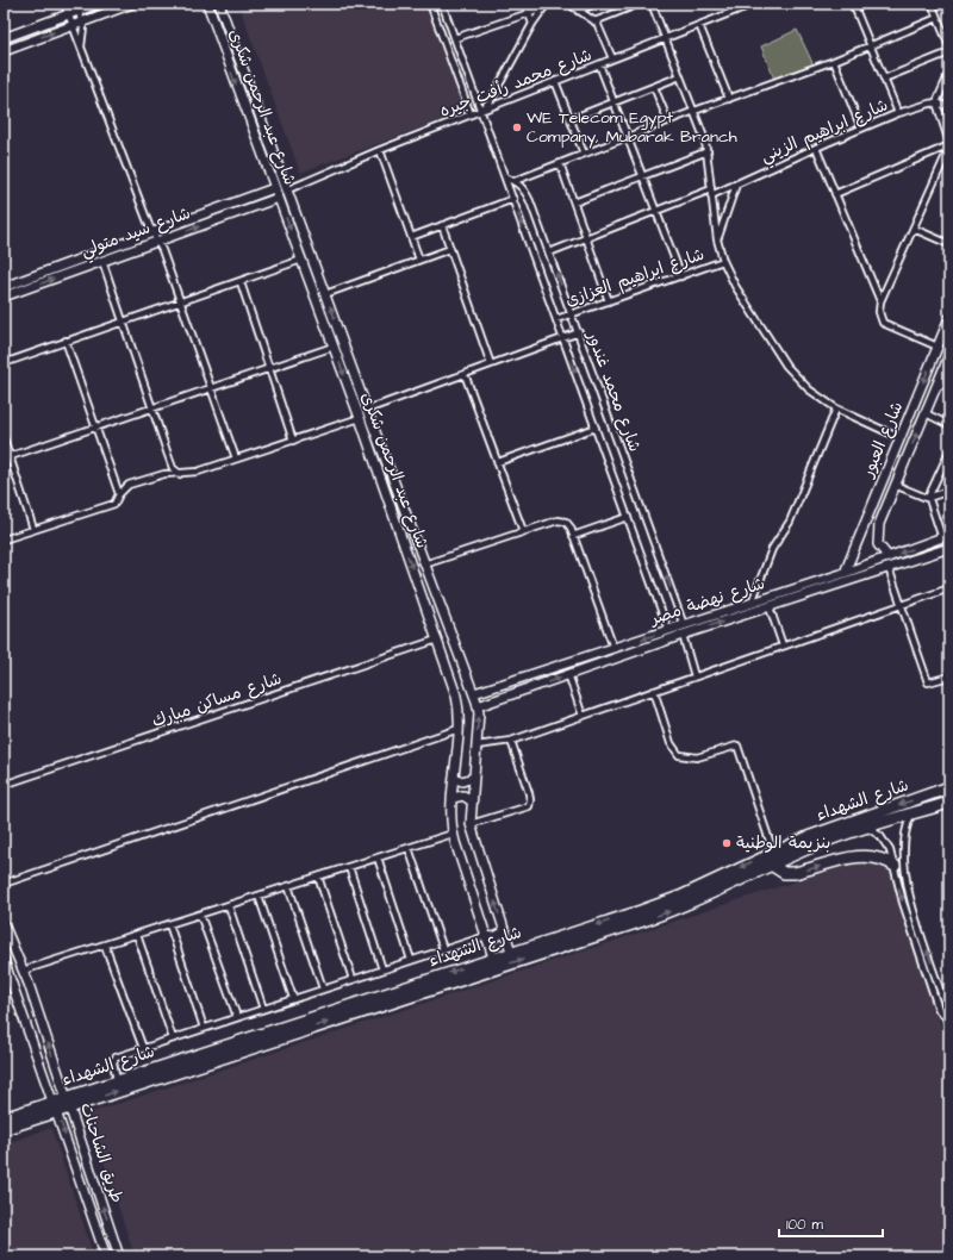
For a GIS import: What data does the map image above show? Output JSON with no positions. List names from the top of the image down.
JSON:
{
  "streets": {
    "highway": ["شارع الشهداء"],
    "street": [
      "شارع محمد رأفت جيره",
      "شارع عبد الرحمن شكرى",
      "شارع ابراهيم الزيني",
      "شارع سيد متولي",
      "شارع ابراهيم العزازى",
      "شارع محمد غندور",
      "شارع العبور",
      "شارع نهضة مصر",
      "شارع مساكن مبارك",
      "طريق الشاحنات"
    ]
  },
  "crossings": [
    ["شارع محمد رأفت جيره", "شارع عبد الرحمن شكرى"],
    ["شارع محمد رأفت جيره", "شارع محمد غندور"],
    ["شارع عبد الرحمن شكرى", "شارع سيد متولي"],
    ["شارع عبد الرحمن شكرى", "شارع نهضة مصر"],
    ["شارع عبد الرحمن شكرى", "شارع مساكن مبارك"],
    ["شارع عبد الرحمن شكرى", "شارع الشهداء"],
    ["شارع ابراهيم العزازى", "شارع محمد غندور"],
    ["شارع محمد غندور", "شارع نهضة مصر"],
    ["شارع العبور", "شارع نهضة مصر"],
    ["شارع الشهداء", "طريق الشاحنات"]
  ],
  "places": ["WE Telecom Egypt Company, Mubarak Branch", "بنزيمة الوطنية"],
  "scale_bar": "100 m"
}
